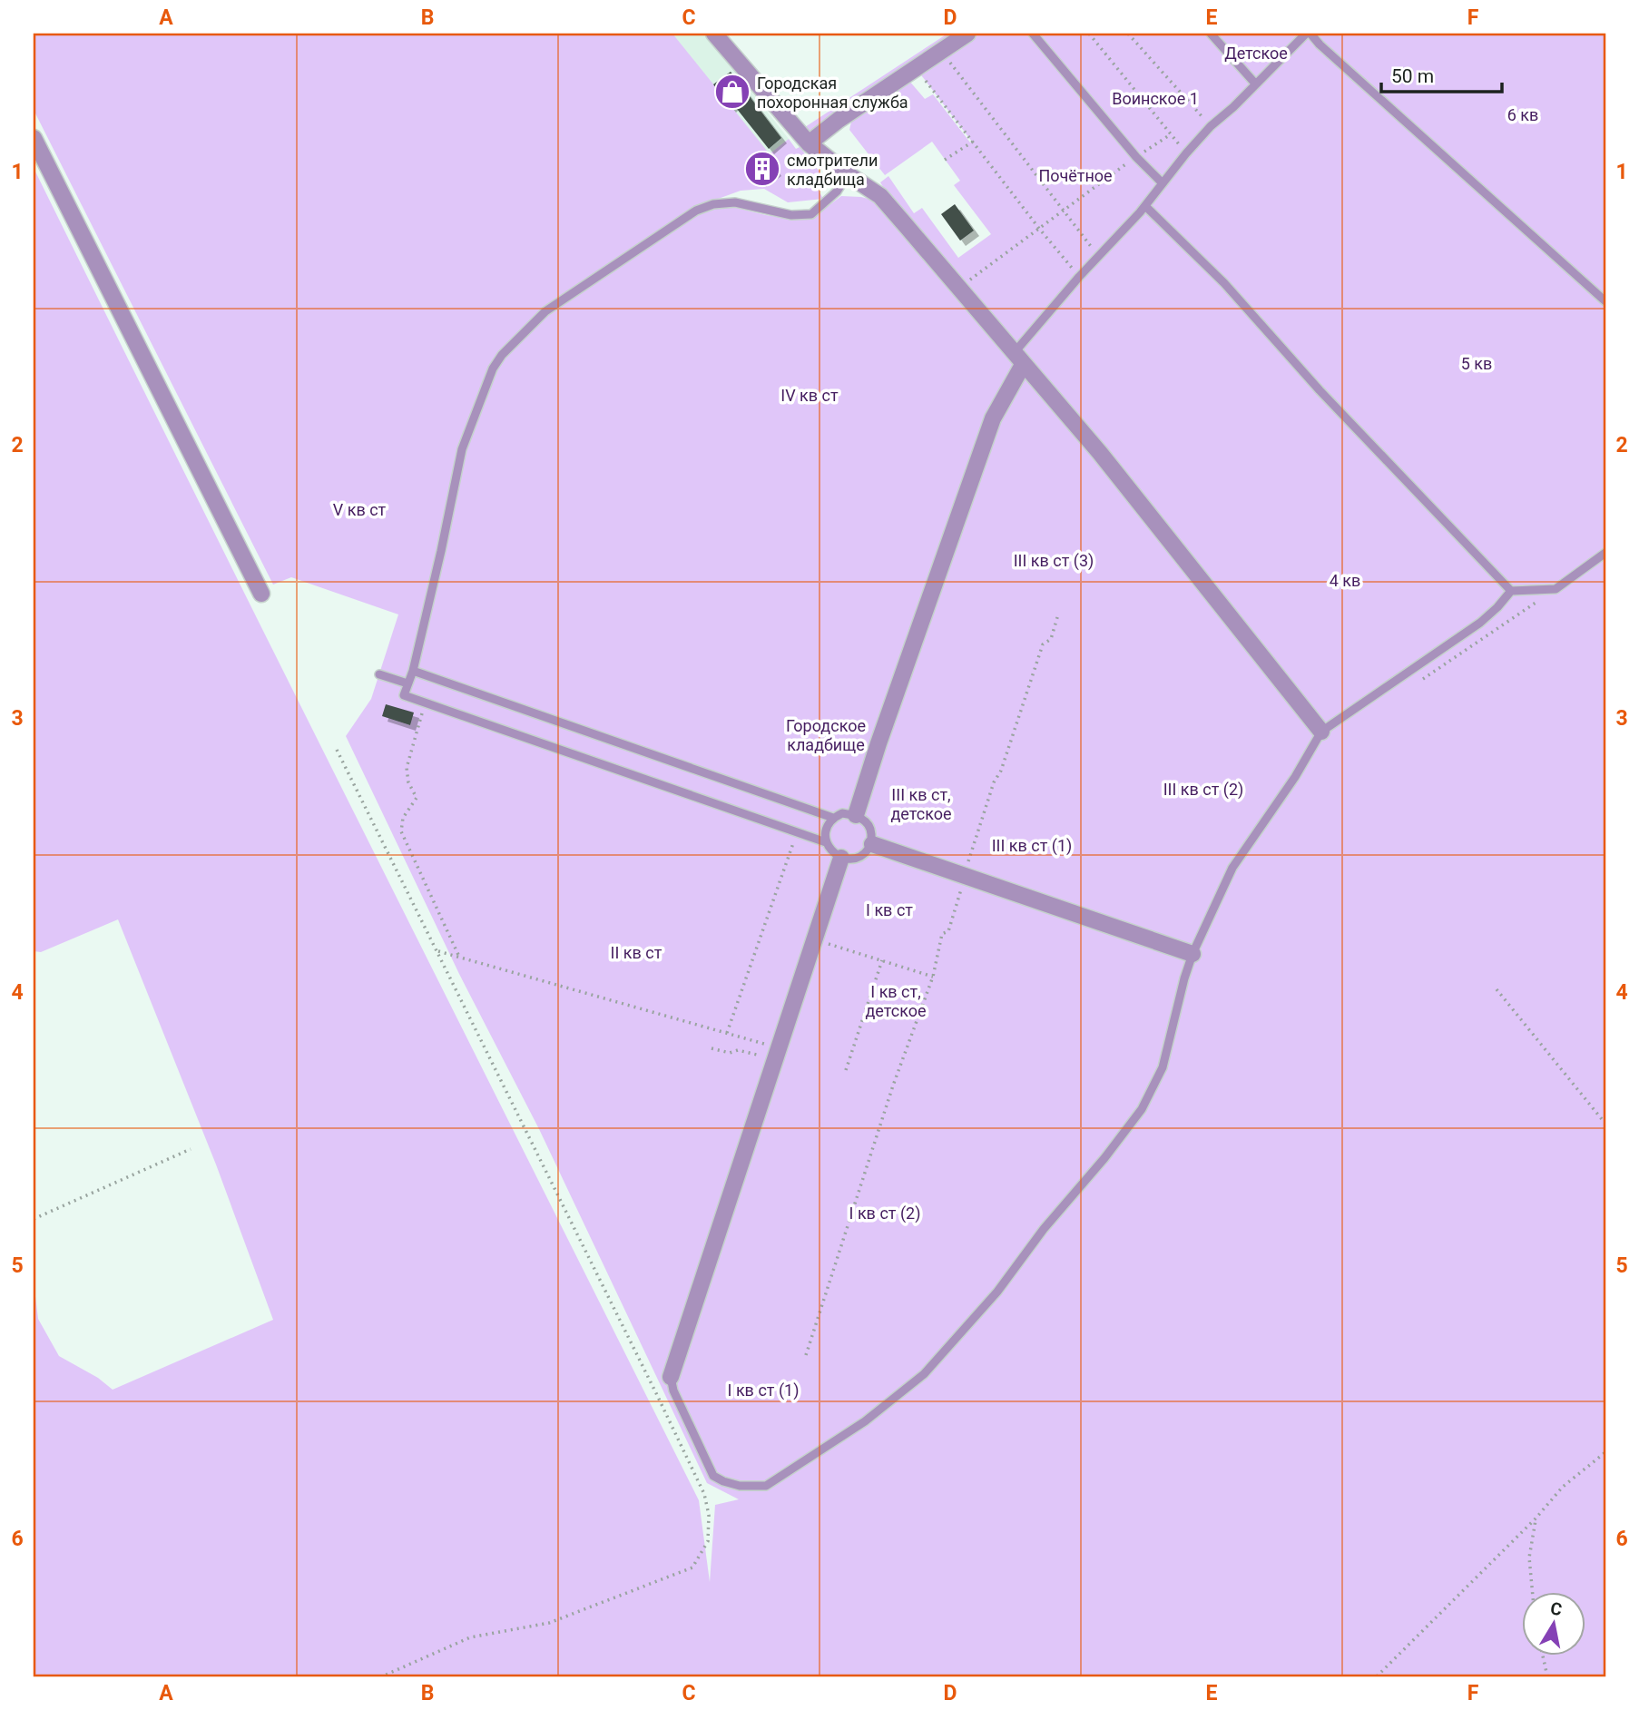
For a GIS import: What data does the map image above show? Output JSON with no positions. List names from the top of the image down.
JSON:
{
  "parks": [
    "Детское",
    "Воинское 1",
    "6 кв",
    "Почётное",
    "5 кв",
    "IV кв ст",
    "V кв ст",
    "III кв ст (3)",
    "4 кв",
    "Городское кладбище",
    "III кв ст (2)",
    "III кв ст, детское",
    "III кв ст (1)",
    "I кв ст",
    "II кв ст",
    "I кв ст, детское",
    "I кв ст (2)",
    "I кв ст (1)"
  ],
  "places": {
    "shop": ["Городская похоронная служба"],
    "building": ["смотрители кладбища"]
  },
  "scale_bar": "50 m",
  "north": "top",
  "grid": {
    "columns": [
      "A",
      "B",
      "C",
      "D",
      "E",
      "F"
    ],
    "rows": [
      "1",
      "2",
      "3",
      "4",
      "5",
      "6"
    ]
  }
}
